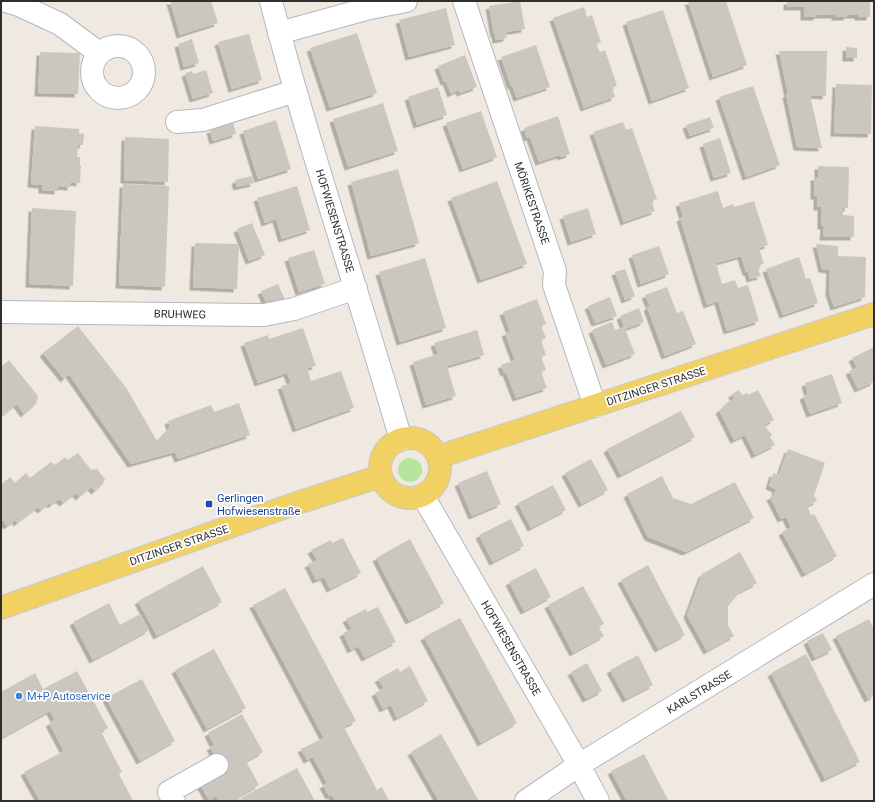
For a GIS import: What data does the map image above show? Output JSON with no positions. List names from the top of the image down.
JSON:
{
  "streets": {
    "main road": ["DITZINGER STRASSE"],
    "street": [
      "MÖRIKESTRASSE",
      "HOFWIESENSTRASSE",
      "BRUHWEG",
      "KARLSTRASSE"
    ]
  },
  "crossings": [
    ["MÖRIKESTRASSE", "DITZINGER STRASSE"],
    ["HOFWIESENSTRASSE", "BRUHWEG"],
    ["HOFWIESENSTRASSE", "DITZINGER STRASSE"],
    ["HOFWIESENSTRASSE", "KARLSTRASSE"]
  ],
  "places": {
    "transit": ["Gerlingen Hofwiesenstraße"],
    "other": ["M+P Autoservice"]
  }
}
